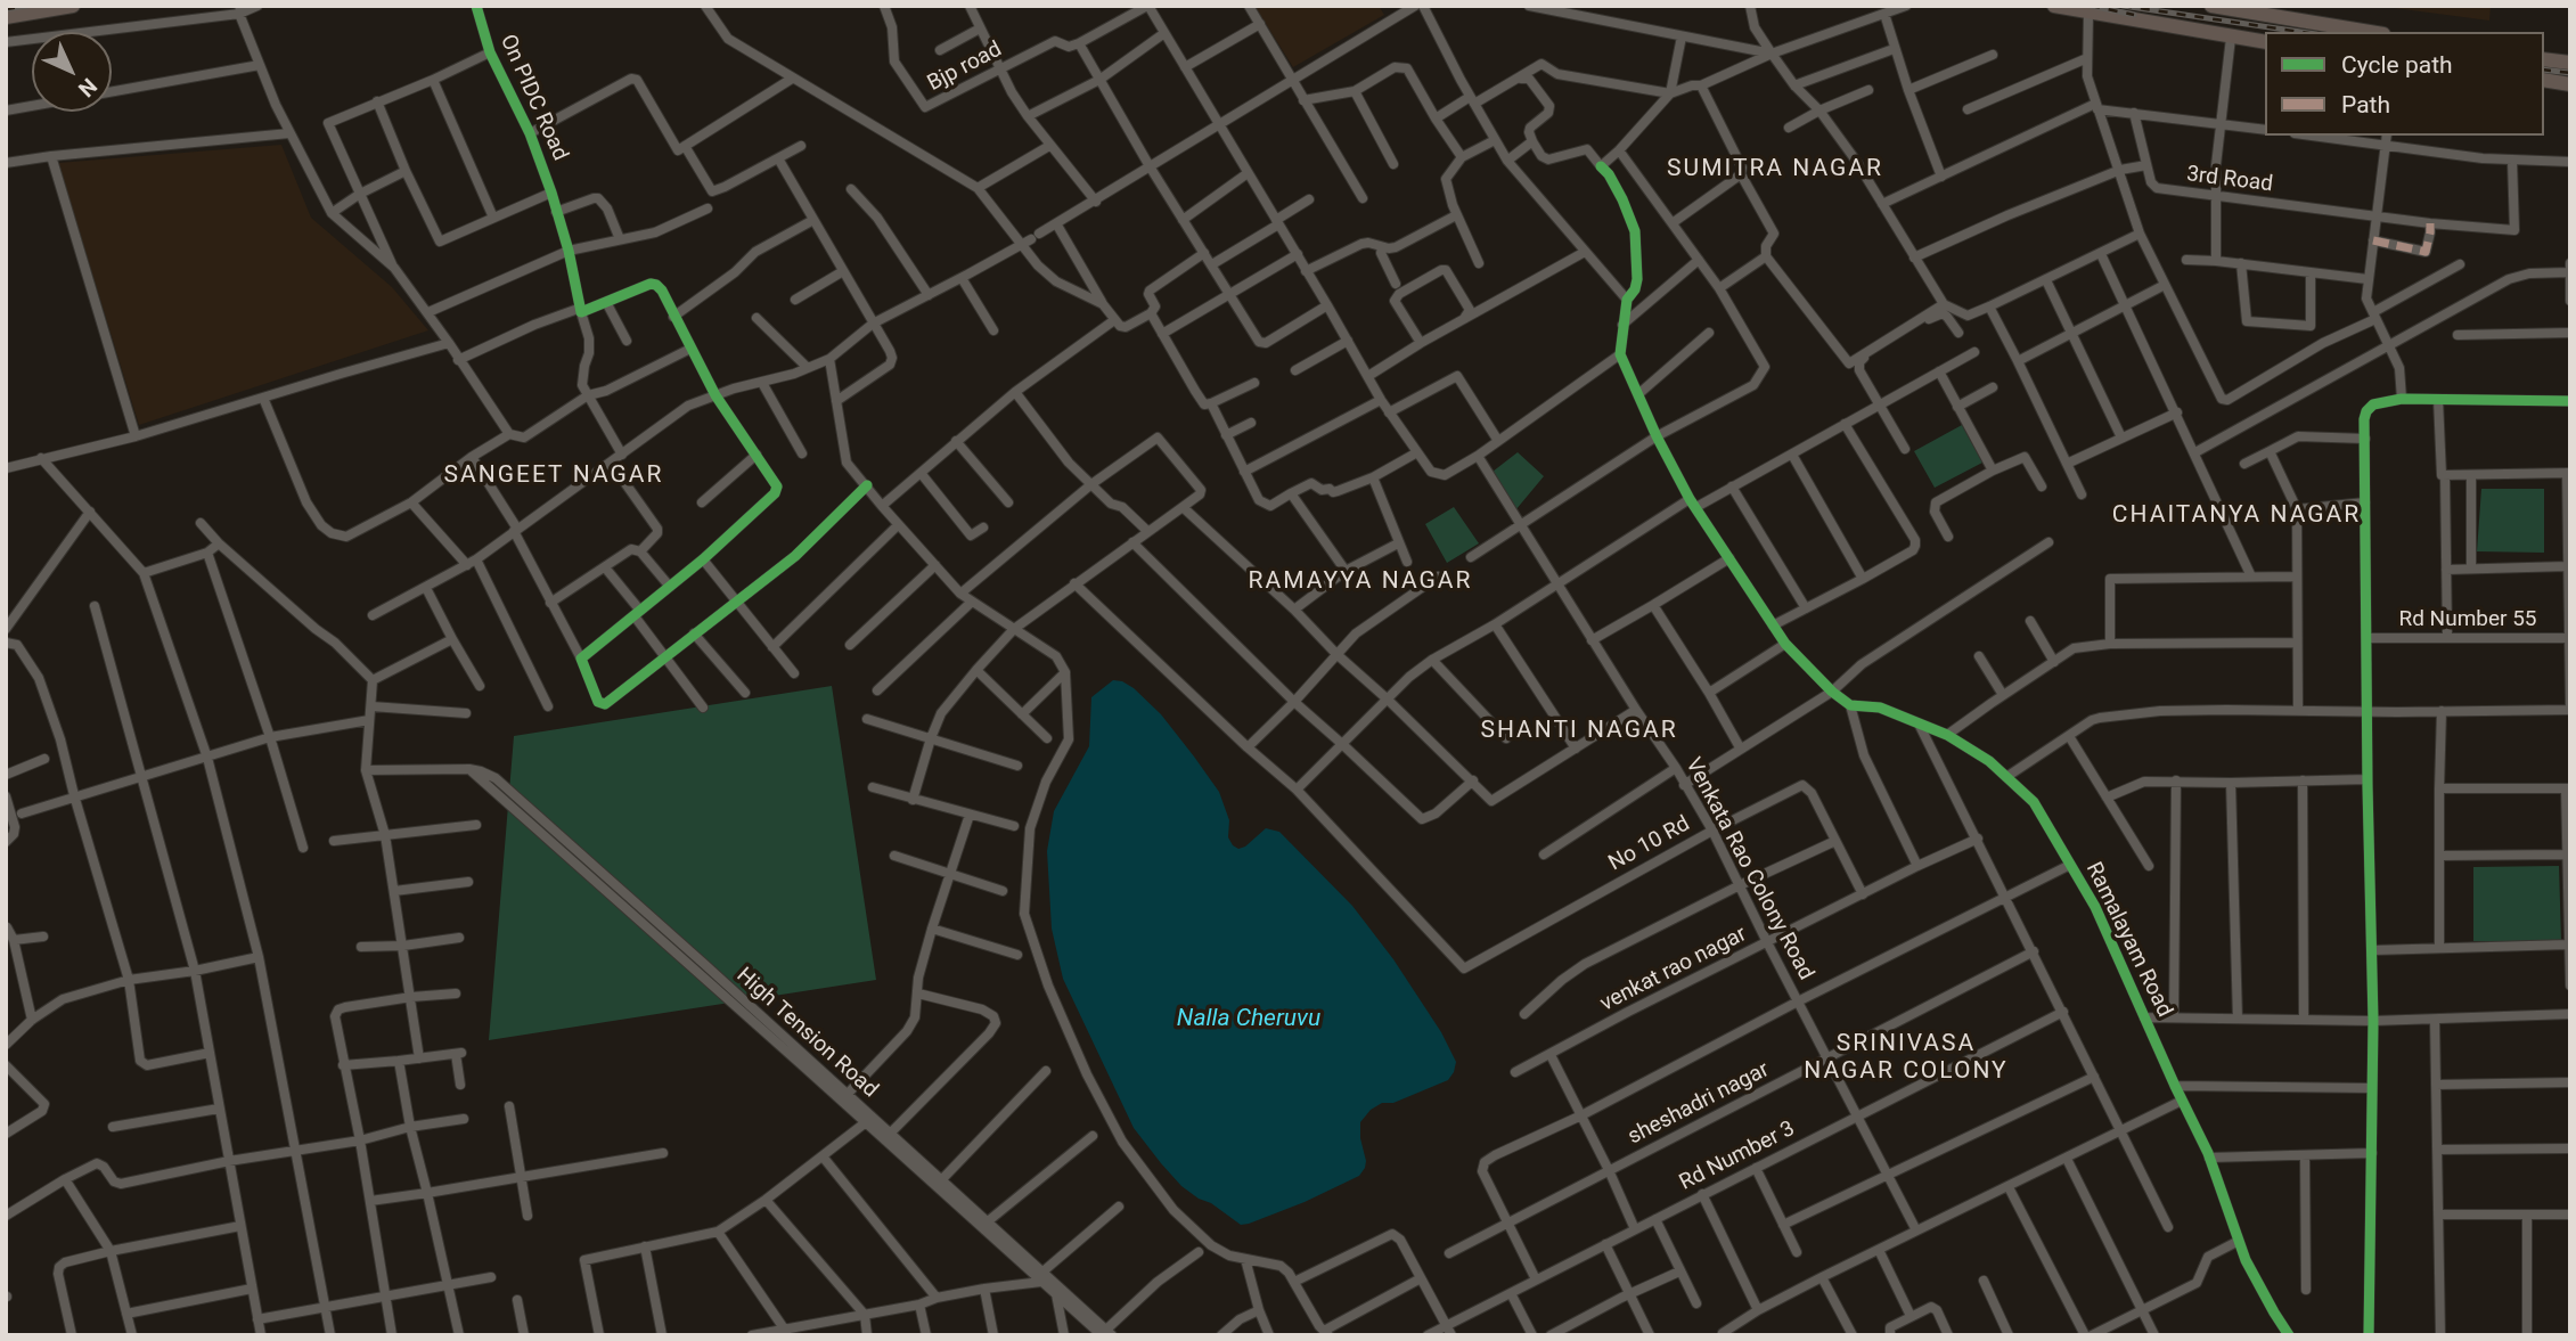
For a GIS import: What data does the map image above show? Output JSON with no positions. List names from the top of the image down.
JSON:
{
  "streets": {
    "street": [
      "Bjp road",
      "On PIDC Road",
      "3rd Road",
      "Rd Number 55",
      "No 10 Rd",
      "Venkata Rao Colony Road",
      "Ramalayam Road",
      "venkat rao nagar",
      "High Tension Road",
      "sheshadri nagar",
      "Rd Number 3"
    ]
  },
  "crossings": [
    ["No 10 Rd", "Venkata Rao Colony Road"],
    ["No 10 Rd", "venkat rao nagar"],
    ["Venkata Rao Colony Road", "venkat rao nagar"],
    ["Venkata Rao Colony Road", "sheshadri nagar"],
    ["Venkata Rao Colony Road", "Rd Number 3"]
  ],
  "districts": [
    "SUMITRA NAGAR",
    "SANGEET NAGAR",
    "CHAITANYA NAGAR",
    "RAMAYYA NAGAR",
    "SHANTI NAGAR",
    "SRINIVASA NAGAR COLONY"
  ],
  "water": ["Nalla Cheruvu"],
  "legend": ["Cycle path", "Path"],
  "north": "bottom right"
}
